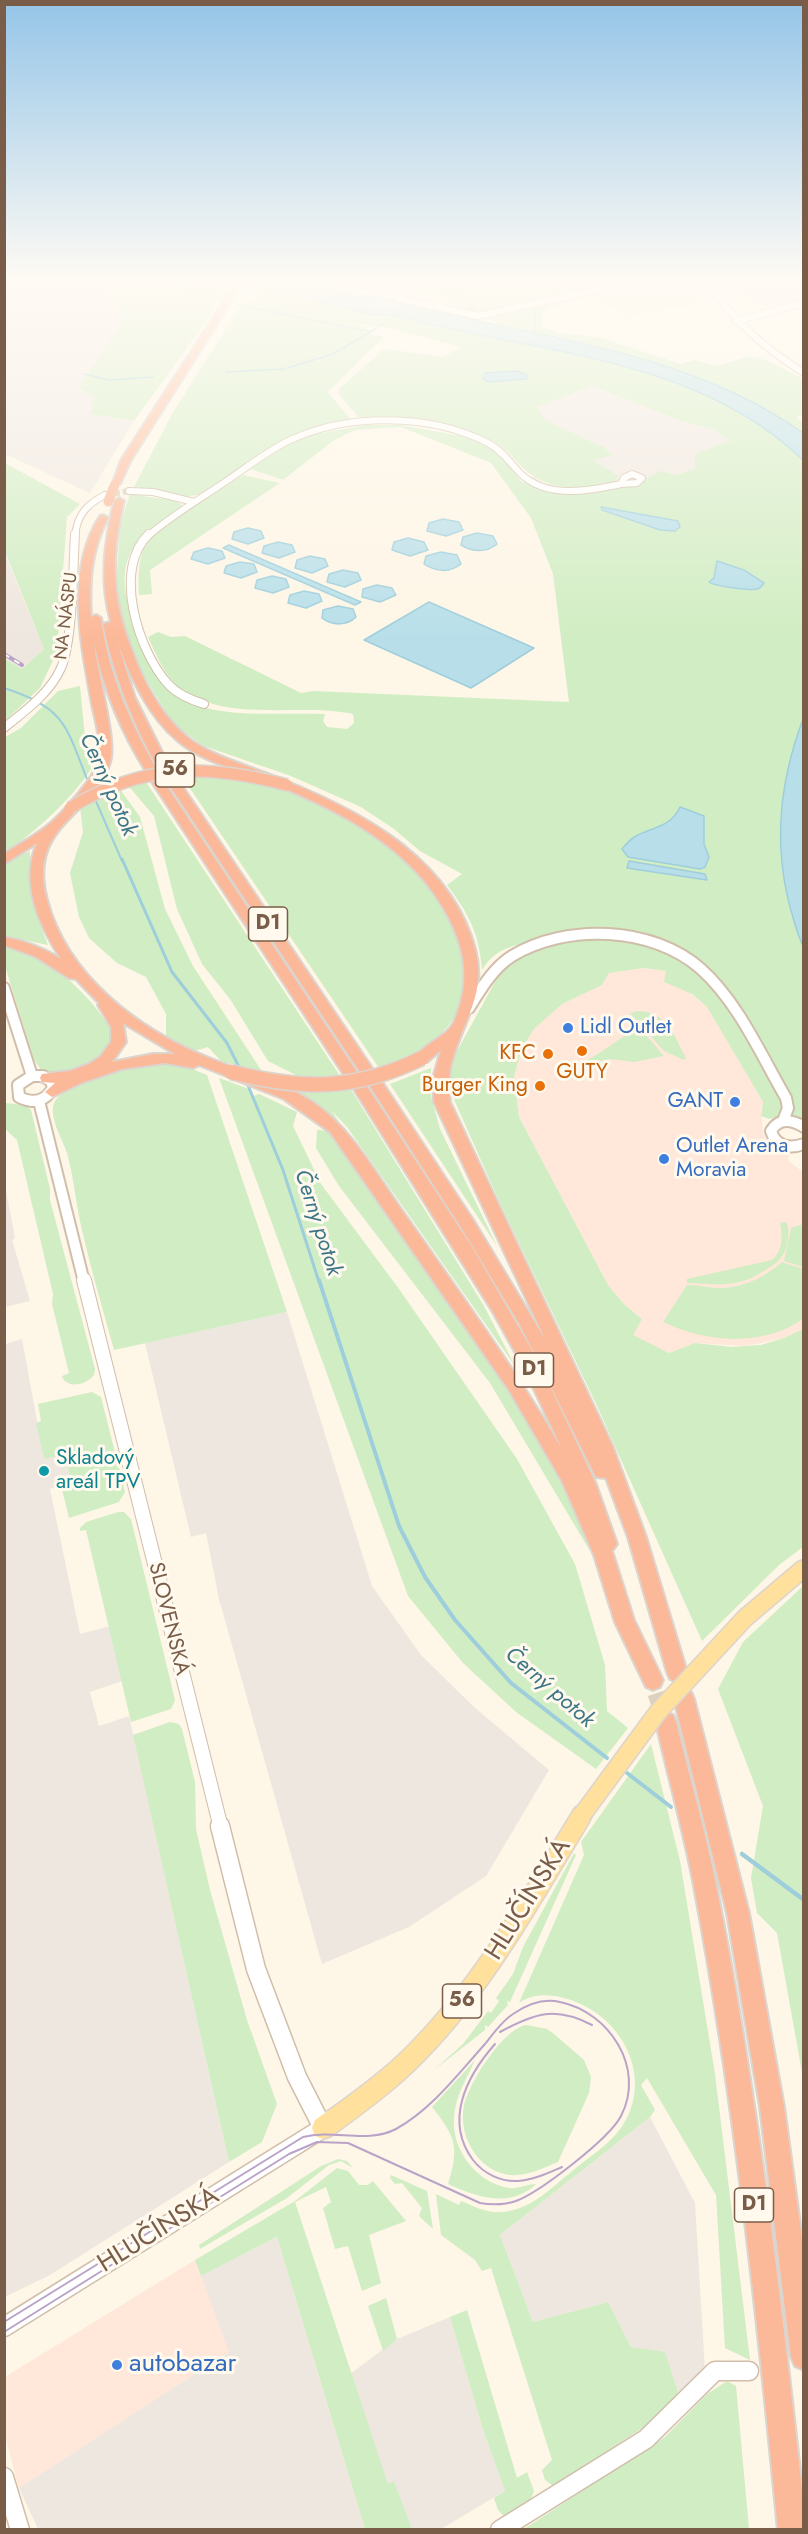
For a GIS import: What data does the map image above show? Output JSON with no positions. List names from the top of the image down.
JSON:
{
  "streets": {
    "highway": ["56", "D1"],
    "main road": ["HLUČÍNSKÁ"],
    "street": ["NA NÁSPU", "SLOVENSKÁ"]
  },
  "crossings": [
    ["NA NÁSPU", "D1"],
    ["56", "D1"],
    ["SLOVENSKÁ", "HLUČÍNSKÁ"]
  ],
  "water": ["Černý potok"],
  "places": [
    "Lidl Outlet",
    "GUTY",
    "KFC",
    "Burger King",
    "GANT",
    "Outlet Arena Moravia",
    "Skladový areál TPV",
    "autobazar"
  ]
}
